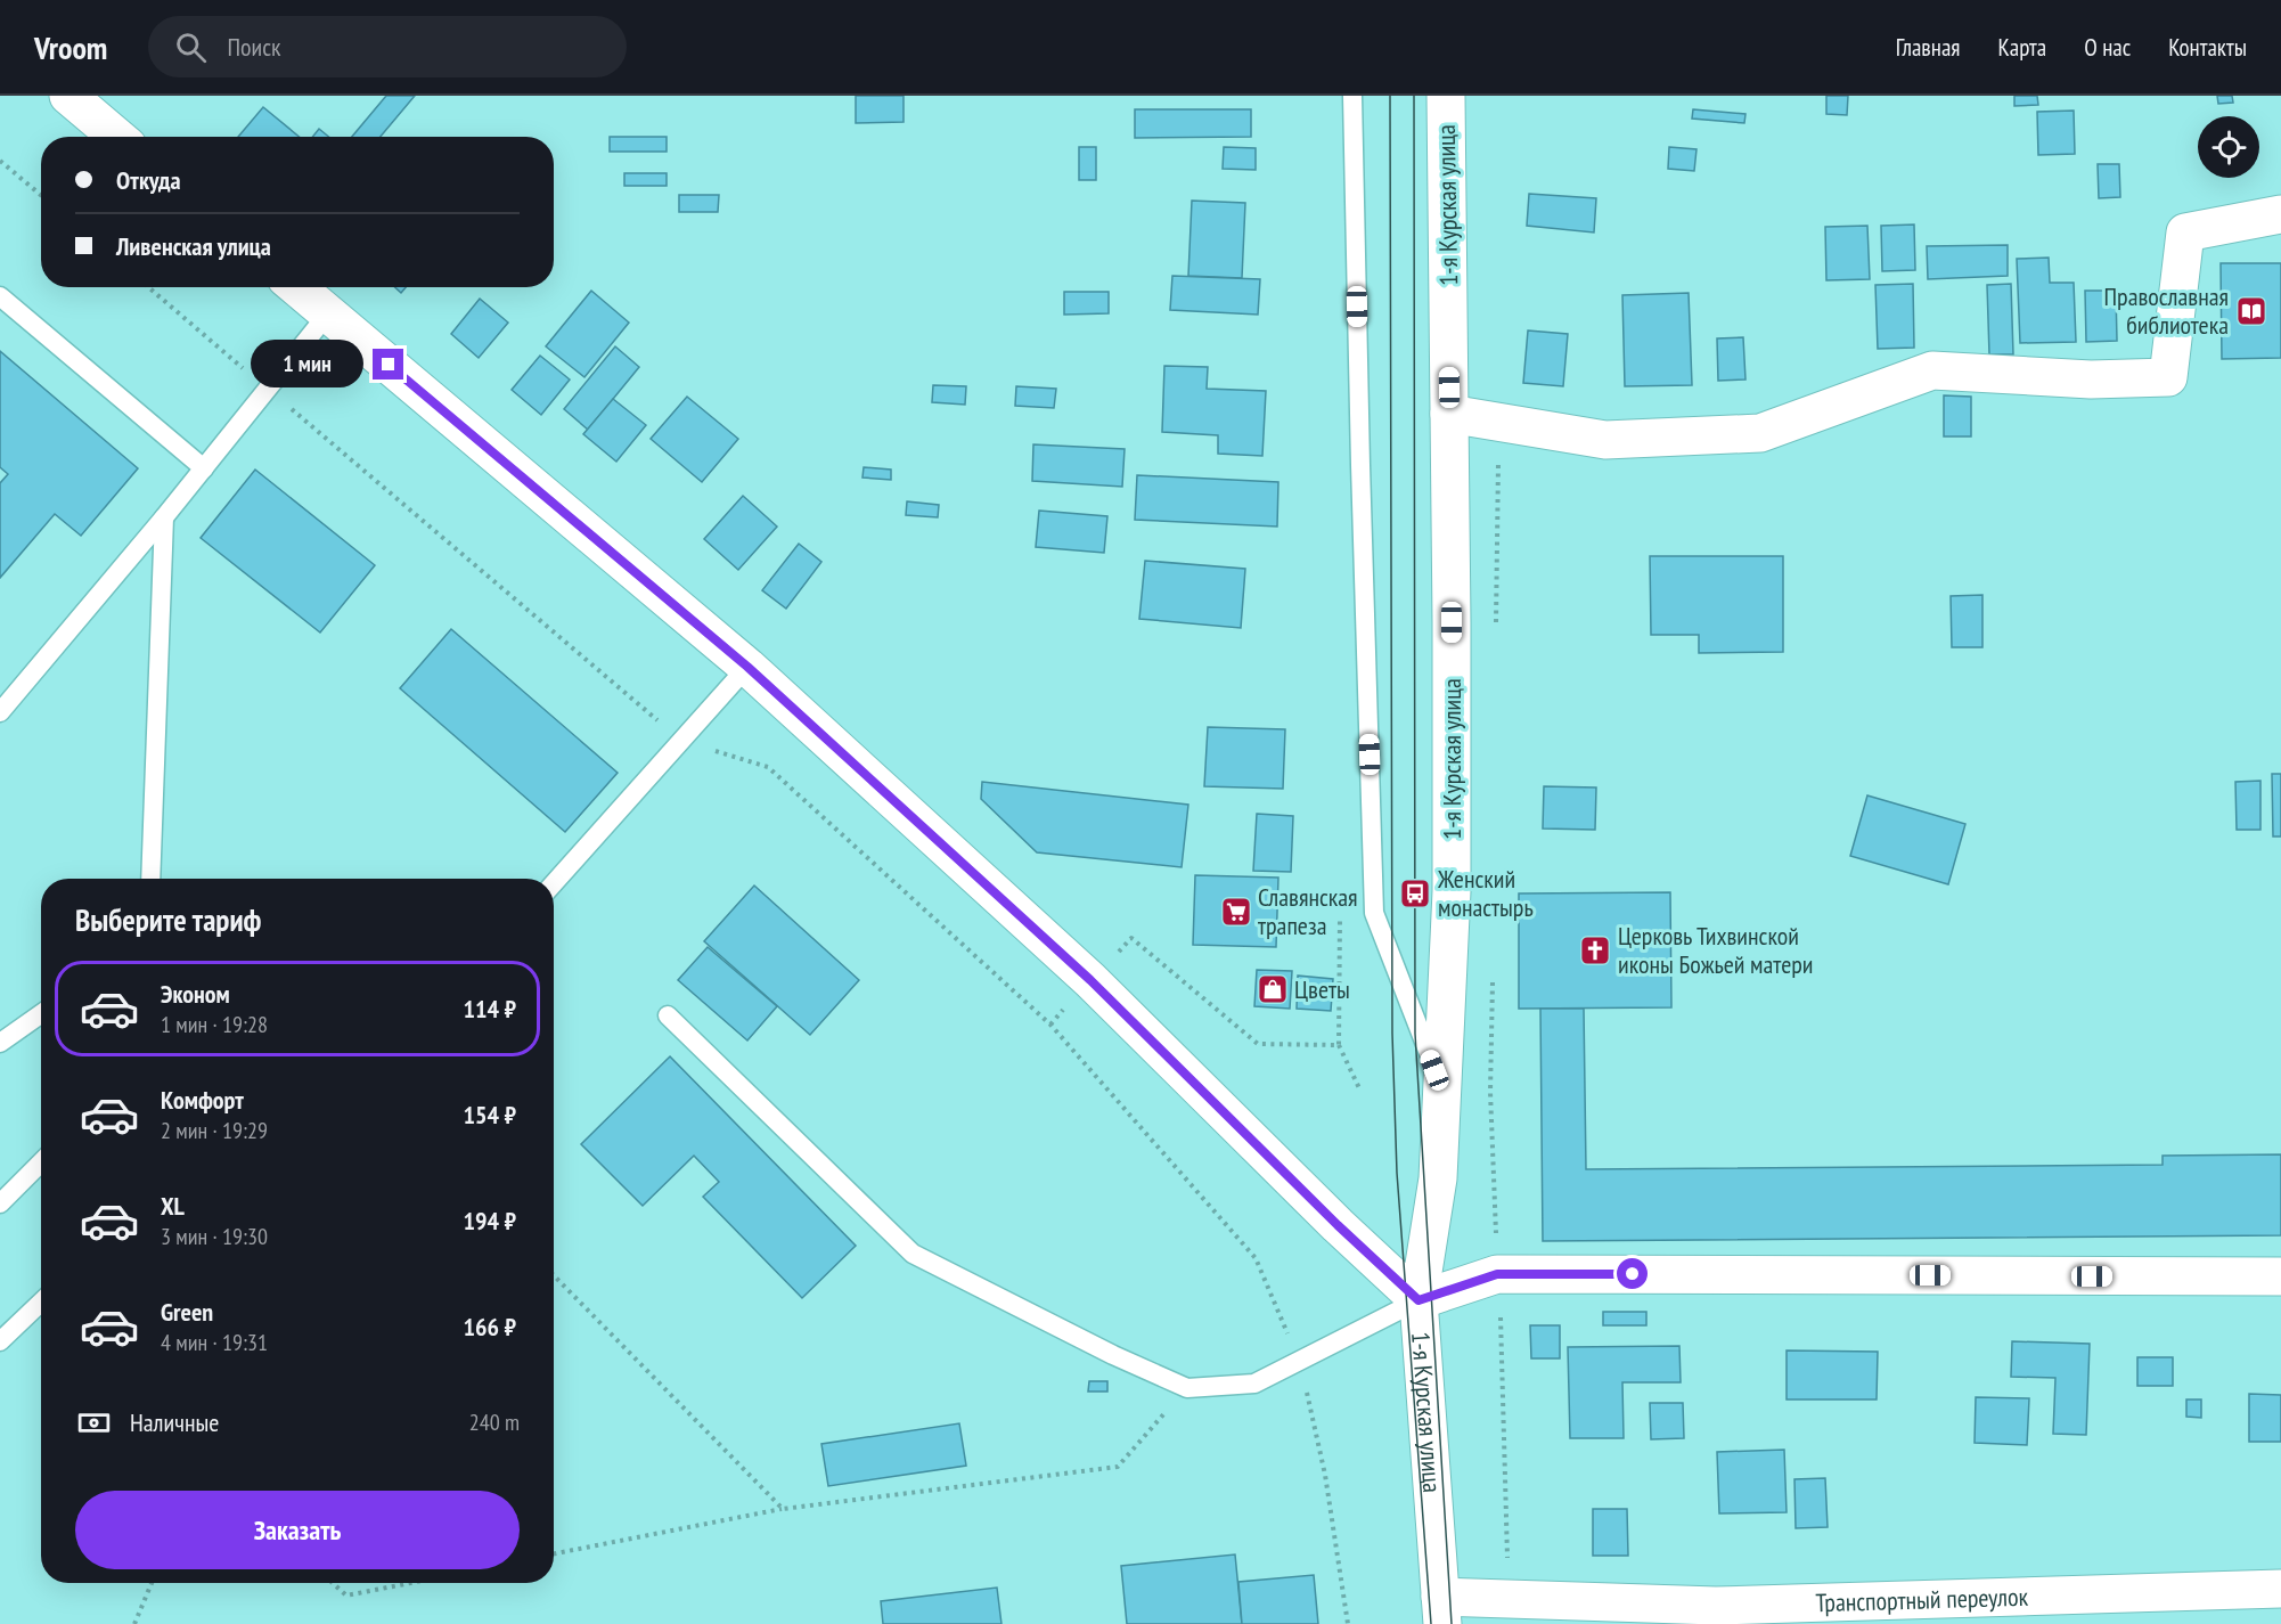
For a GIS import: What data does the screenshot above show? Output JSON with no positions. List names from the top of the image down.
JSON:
{
  "streets": {
    "street": ["1-я Курская улица", "Транспортный переулок"]
  },
  "crossings": [
    ["1-я Курская улица", "Транспортный переулок"]
  ],
  "places": {
    "library": ["Православная библиотека"],
    "bus stop": ["Женский монастырь"],
    "supermarket": ["Славянская трапеза"],
    "church": ["Церковь Тихвинской иконы Божьей матери"],
    "shop": ["Цветы"]
  },
  "page": {
    "header": "Vroom",
    "search": "Поиск",
    "nav": [
      "Главная",
      "Карта",
      "О нас",
      "Контакты"
    ],
    "banner": ["Откуда", "Ливенская улица"],
    "bubble": "1 мин",
    "heading": "Выберите тариф",
    "list": [
      {
        "name": "Эконом",
        "note": "1 мин · 19:28",
        "value": "114 ₽"
      },
      {
        "name": "Комфорт",
        "note": "2 мин · 19:29",
        "value": "154 ₽"
      },
      {
        "name": "XL",
        "note": "3 мин · 19:30",
        "value": "194 ₽"
      },
      {
        "name": "Green",
        "note": "4 мин · 19:31",
        "value": "166 ₽"
      }
    ],
    "pay": ["Наличные", "240 m"],
    "buttons": "Заказать"
  }
}
